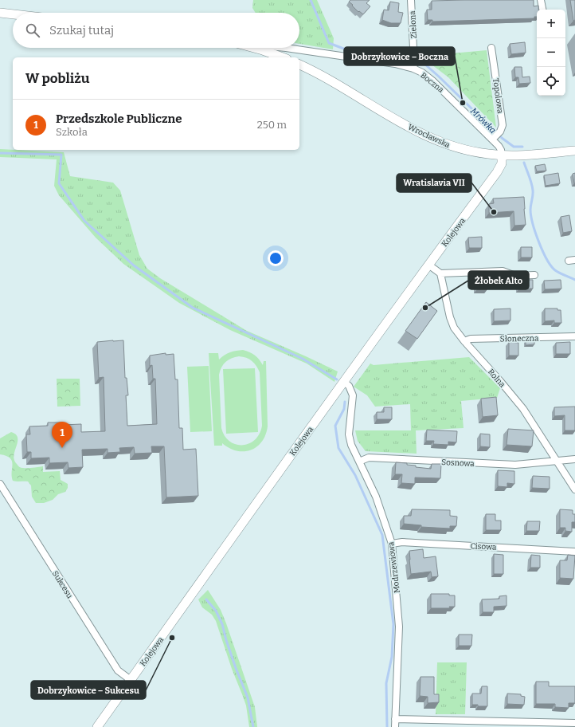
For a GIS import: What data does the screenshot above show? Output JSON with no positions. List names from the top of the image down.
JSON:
{
  "streets": {
    "street": [
      "Zielona",
      "Boczna",
      "Topolowa",
      "Wrocławska",
      "Kolejowa",
      "Słoneczna",
      "Rolna",
      "Sosnowa",
      "Cisowa",
      "Modrzewiowa",
      "Sukcesu"
    ]
  },
  "crossings": [
    ["Zielona", "Boczna"],
    ["Boczna", "Topolowa"],
    ["Boczna", "Wrocławska"],
    ["Boczna", "Kolejowa"],
    ["Wrocławska", "Kolejowa"],
    ["Kolejowa", "Modrzewiowa"],
    ["Kolejowa", "Sukcesu"],
    ["Słoneczna", "Rolna"],
    ["Rolna", "Sosnowa"],
    ["Sosnowa", "Modrzewiowa"],
    ["Cisowa", "Modrzewiowa"]
  ],
  "water": ["Mrówka"],
  "places": [
    "Dobrzykowice – Boczna",
    "Wratislavia VII",
    "Żłobek Alto",
    "Dobrzykowice – Sukcesu"
  ],
  "page": {
    "map_buttons": ["+", "−"],
    "search": "Szukaj tutaj",
    "heading": "W pobliżu",
    "list": [
      {
        "mark": "1",
        "name": "Przedszkole Publiczne",
        "note": "Szkoła",
        "value": "250 m"
      }
    ],
    "pins": "1"
  }
}
